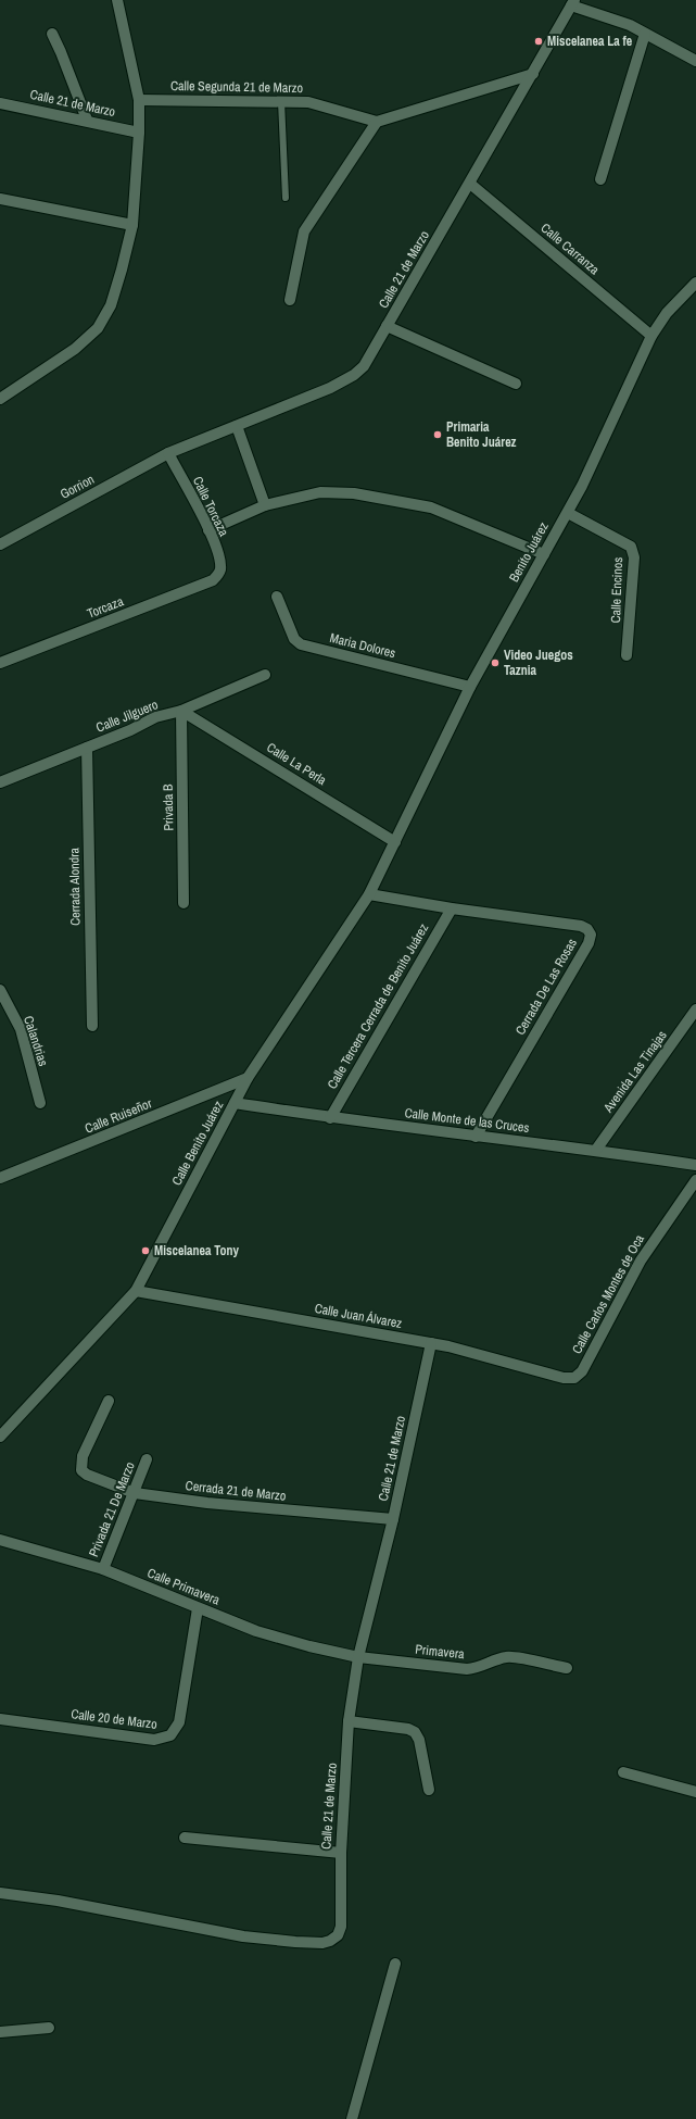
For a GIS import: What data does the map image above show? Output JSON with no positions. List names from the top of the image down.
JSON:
{
  "streets": {
    "street": [
      "Calle Segunda 21 de Marzo",
      "Calle 21 de Marzo",
      "Calle Carranza",
      "Gorrion",
      "Calle Torcaza",
      "Benito Juárez",
      "Calle Encinos",
      "Torcaza",
      "Maria Dolores",
      "Calle Jilguero",
      "Calle La Perla",
      "Privada B",
      "Cerrada Alondra",
      "Cerrada De Las Rosas",
      "Calle Tercera Cerrada de Benito Juárez",
      "Calandrias",
      "Avenida Las Tinajas",
      "Calle Ruiseñor",
      "Calle Monte de las Cruces",
      "Calle Benito Juárez",
      "Calle Carlos Montes de Oca",
      "Calle Juan Álvarez",
      "Cerrada 21 de Marzo",
      "Privada 21 De Marzo",
      "Calle Primavera",
      "Primavera",
      "Calle 20 de Marzo"
    ]
  },
  "crossings": [
    ["Calle 21 de Marzo", "Calle Carranza"],
    ["Calle 21 de Marzo", "Gorrion"],
    ["Calle 21 de Marzo", "Calle Torcaza"],
    ["Calle 21 de Marzo", "Calle Juan Álvarez"],
    ["Calle 21 de Marzo", "Cerrada 21 de Marzo"],
    ["Calle 21 de Marzo", "Calle Primavera"],
    ["Calle 21 de Marzo", "Primavera"],
    ["Calle Carranza", "Benito Juárez"],
    ["Gorrion", "Calle Torcaza"],
    ["Calle Torcaza", "Torcaza"],
    ["Benito Juárez", "Calle Encinos"],
    ["Benito Juárez", "Maria Dolores"],
    ["Benito Juárez", "Calle La Perla"],
    ["Benito Juárez", "Calle Benito Juárez"],
    ["Calle Jilguero", "Calle La Perla"],
    ["Calle Jilguero", "Privada B"],
    ["Calle Jilguero", "Cerrada Alondra"],
    ["Calle La Perla", "Privada B"],
    ["Calle La Perla", "Calle Benito Juárez"],
    ["Cerrada De Las Rosas", "Calle Tercera Cerrada de Benito Juárez"],
    ["Cerrada De Las Rosas", "Calle Monte de las Cruces"],
    ["Cerrada De Las Rosas", "Calle Benito Juárez"],
    ["Calle Tercera Cerrada de Benito Juárez", "Calle Monte de las Cruces"],
    ["Avenida Las Tinajas", "Calle Monte de las Cruces"],
    ["Calle Ruiseñor", "Calle Benito Juárez"],
    ["Calle Monte de las Cruces", "Calle Benito Juárez"],
    ["Calle Benito Juárez", "Calle Juan Álvarez"],
    ["Calle Carlos Montes de Oca", "Calle Juan Álvarez"],
    ["Cerrada 21 de Marzo", "Privada 21 De Marzo"],
    ["Privada 21 De Marzo", "Calle Primavera"],
    ["Calle Primavera", "Primavera"],
    ["Calle Primavera", "Calle 20 de Marzo"]
  ],
  "places": [
    "Miscelanea La fe",
    "Primaria Benito Juárez",
    "Video Juegos Taznia",
    "Miscelanea Tony"
  ]
}
